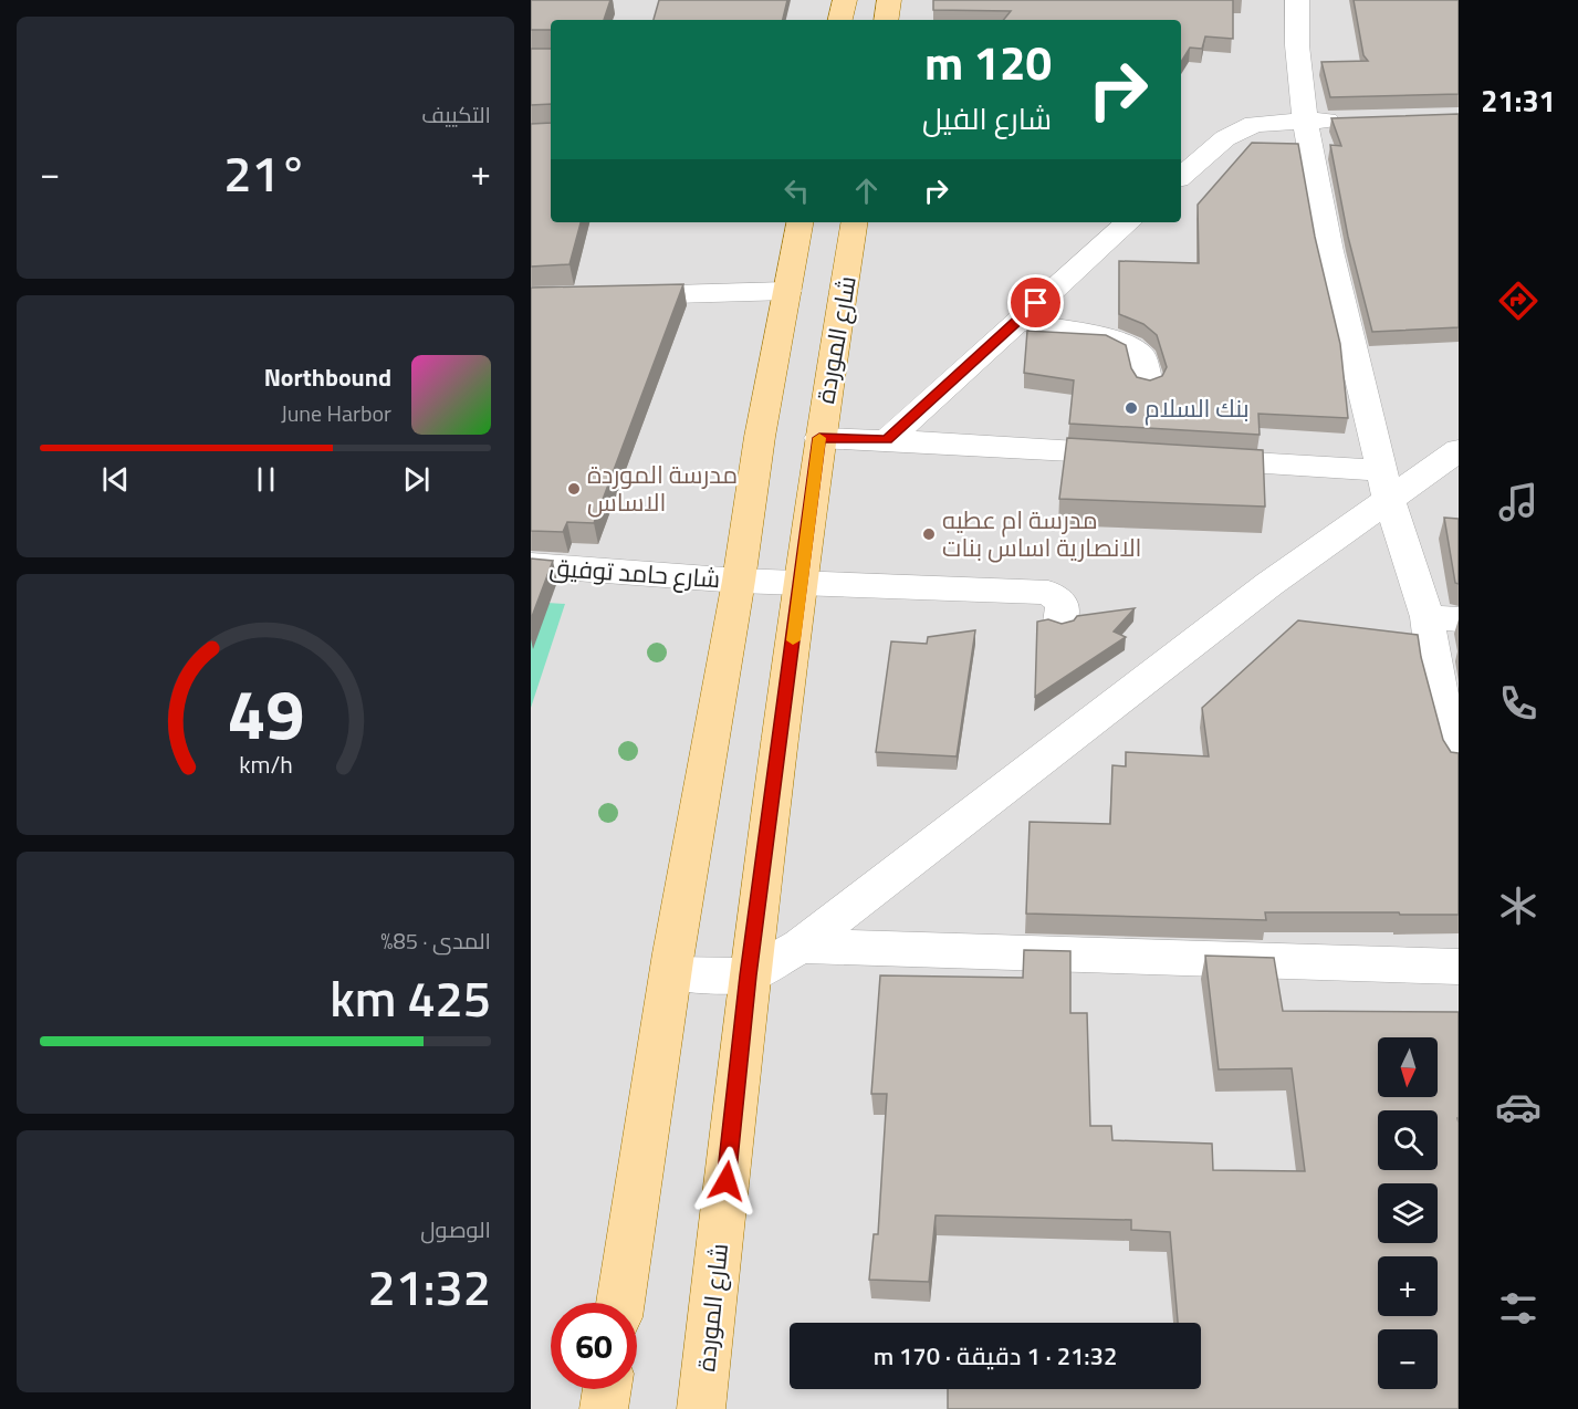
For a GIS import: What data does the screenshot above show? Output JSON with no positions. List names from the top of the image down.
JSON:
{
  "streets": {
    "main road": ["شارع الموردة"],
    "street": ["شارع حامد توفيق"]
  },
  "crossings": [
    ["شارع الموردة", "شارع حامد توفيق"]
  ],
  "places": ["بنك السلام", "مدرسة الموردة الاساس", "مدرسة ام عطيه الانصارية اساس بنات"],
  "north": "bottom",
  "page": {
    "tabs": "21:31",
    "tile": [
      "التكييف",
      ["المدى · 85%", "425 km"],
      ["الوصول", "21:32"]
    ],
    "turn": ["120 m", "شارع الفيل"],
    "heat": ["−", "21°", "+"],
    "song": ["Northbound", "June Harbor"],
    "map_buttons": ["+", "−"],
    "limit": "60",
    "trip": "21:32 · 1 دقيقة · 170 m",
    "gauge": ["49", "km/h"]
  }
}
